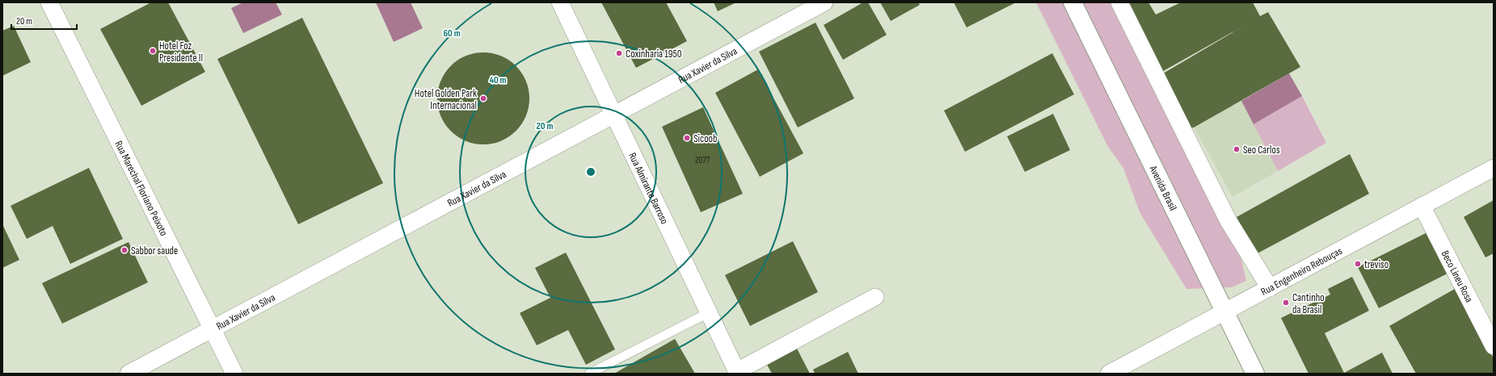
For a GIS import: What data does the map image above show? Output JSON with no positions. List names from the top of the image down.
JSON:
{
  "streets": {
    "street": [
      "Rua Xavier da Silva",
      "Rua Marechal Floriano Peixoto",
      "Rua Almirante Barroso",
      "Avenida Brasil",
      "Rua Engenheiro Rebouças",
      "Beco Lineu Rosa"
    ]
  },
  "crossings": [
    ["Rua Xavier da Silva", "Rua Marechal Floriano Peixoto"],
    ["Rua Xavier da Silva", "Rua Almirante Barroso"],
    ["Avenida Brasil", "Rua Engenheiro Rebouças"],
    ["Rua Engenheiro Rebouças", "Beco Lineu Rosa"]
  ],
  "places": [
    "Hotel Foz Presidente II",
    "Coxinharia 1950",
    "Hotel Golden Park Internacional",
    "Sicoob",
    "Seo Carlos",
    "Sabbor saude",
    "treviso",
    "Cantinho da Brasil"
  ],
  "house_numbers": ["2077"],
  "scale_bar": "20 m",
  "rings": ["60 m", "40 m", "20 m"]
}
